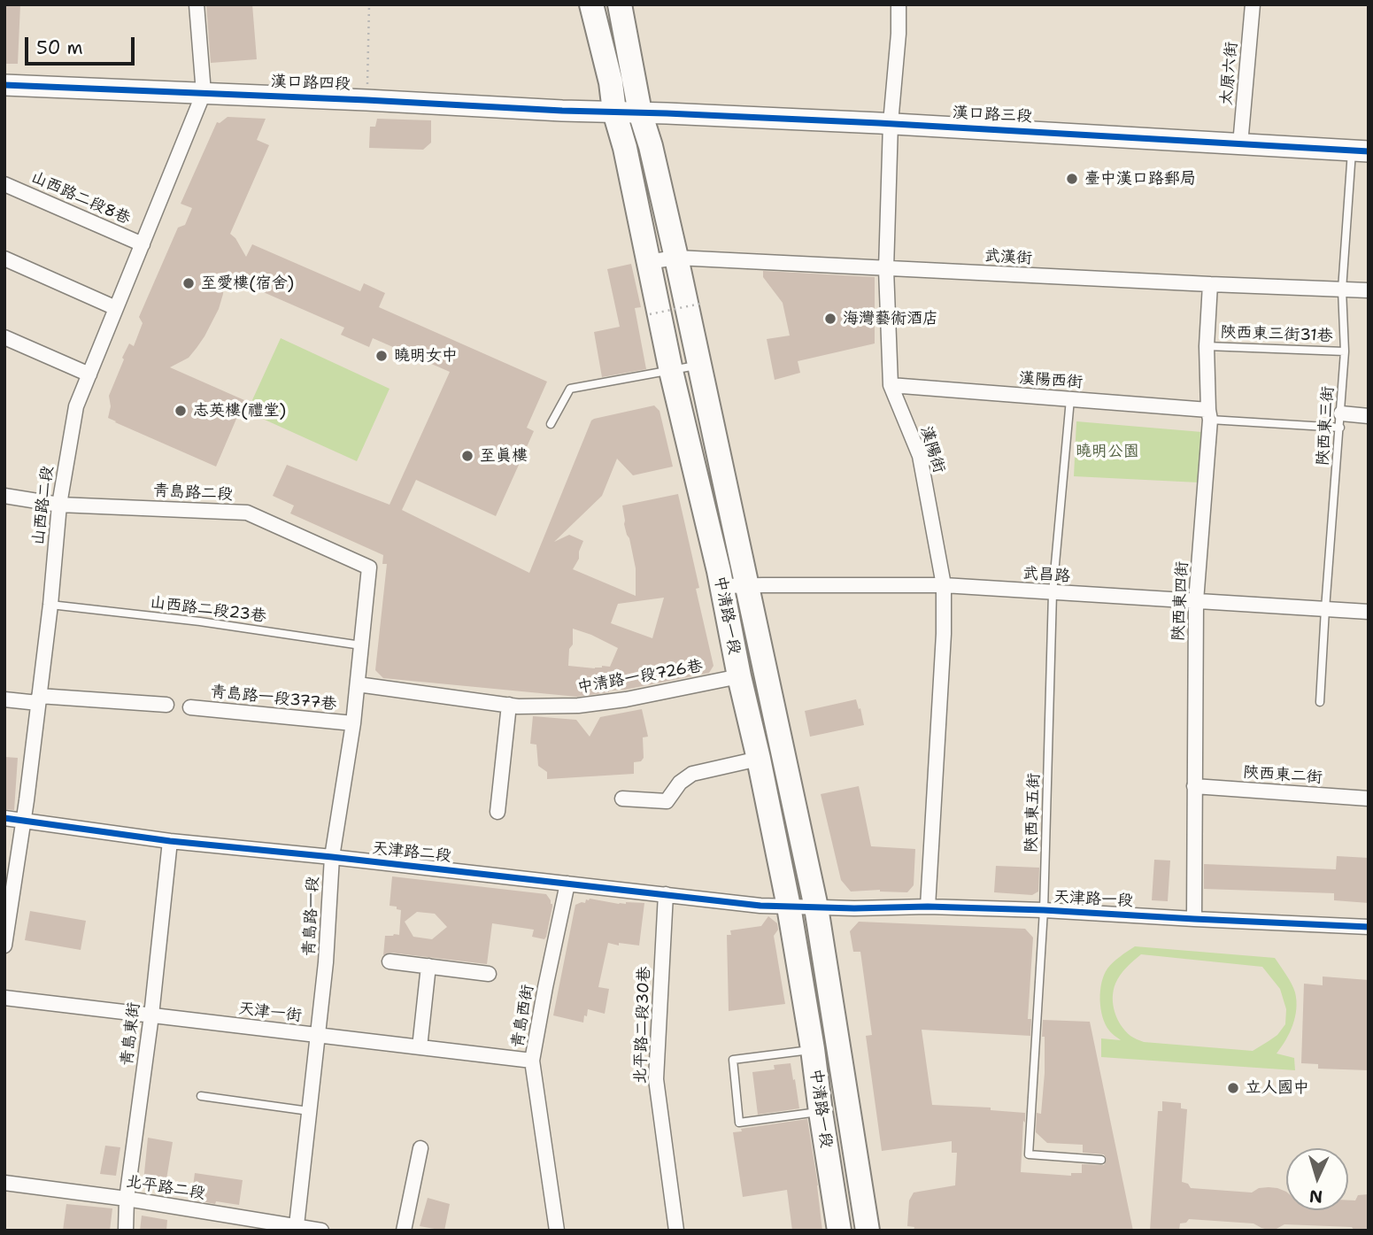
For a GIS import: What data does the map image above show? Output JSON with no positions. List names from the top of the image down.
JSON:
{
  "streets": {
    "main road": ["中清路一段"],
    "street": [
      "太原六街",
      "漢口路四段",
      "漢口路三段",
      "山西路二段8巷",
      "武漢街",
      "漢陽西街",
      "漢陽街",
      "青島路二段",
      "山西路二段",
      "武昌路",
      "陜西東四街",
      "中清路一段726巷",
      "青島路一段377巷",
      "陜西東二街",
      "天津路二段",
      "天津路一段",
      "青島路一段",
      "天津一街",
      "青島西街",
      "北平路二段30巷",
      "青島東街",
      "北平路二段"
    ],
    "lane": [
      "陜西東三街31巷",
      "陜西東三街",
      "山西路二段23巷",
      "陝西東五街"
    ]
  },
  "crossings": [
    ["太原六街", "漢口路三段"],
    ["漢口路四段", "漢口路三段"],
    ["漢口路四段", "山西路二段"],
    ["漢口路四段", "中清路一段"],
    ["漢口路三段", "陜西東三街"],
    ["漢口路三段", "漢陽街"],
    ["漢口路三段", "中清路一段"],
    ["山西路二段8巷", "山西路二段"],
    ["武漢街", "陜西東三街"],
    ["武漢街", "漢陽街"],
    ["武漢街", "陜西東四街"],
    ["武漢街", "中清路一段"],
    ["陜西東三街31巷", "陜西東三街"],
    ["陜西東三街31巷", "陜西東四街"],
    ["漢陽西街", "漢陽街"],
    ["漢陽西街", "陜西東四街"],
    ["漢陽西街", "陝西東五街"],
    ["陜西東三街", "武昌路"],
    ["漢陽街", "武昌路"],
    ["漢陽街", "天津路一段"],
    ["青島路二段", "山西路二段"],
    ["青島路二段", "青島路一段"],
    ["山西路二段", "山西路二段23巷"],
    ["山西路二段", "天津路二段"],
    ["武昌路", "陜西東四街"],
    ["武昌路", "中清路一段"],
    ["武昌路", "陝西東五街"],
    ["陜西東四街", "陜西東二街"],
    ["陜西東四街", "天津路一段"],
    ["山西路二段23巷", "青島路一段"],
    ["中清路一段", "中清路一段726巷"],
    ["中清路一段", "天津路二段"],
    ["中清路一段", "天津路一段"],
    ["中清路一段726巷", "青島路一段"],
    ["青島路一段377巷", "青島路一段"],
    ["陝西東五街", "天津路一段"],
    ["天津路二段", "天津路一段"],
    ["天津路二段", "青島路一段"],
    ["天津路二段", "青島西街"],
    ["天津路二段", "北平路二段30巷"],
    ["天津路二段", "青島東街"],
    ["青島路一段", "天津一街"],
    ["青島路一段", "北平路二段"],
    ["天津一街", "青島西街"],
    ["天津一街", "青島東街"],
    ["青島東街", "北平路二段"]
  ],
  "parks": ["曉明公園"],
  "places": [
    "臺中漢口路郵局",
    "至愛樓(宿舍)",
    "海灣藝術酒店",
    "曉明女中",
    "志英樓(禮堂)",
    "至真樓",
    "立人國中"
  ],
  "scale_bar": "50 m",
  "north": "bottom"
}
